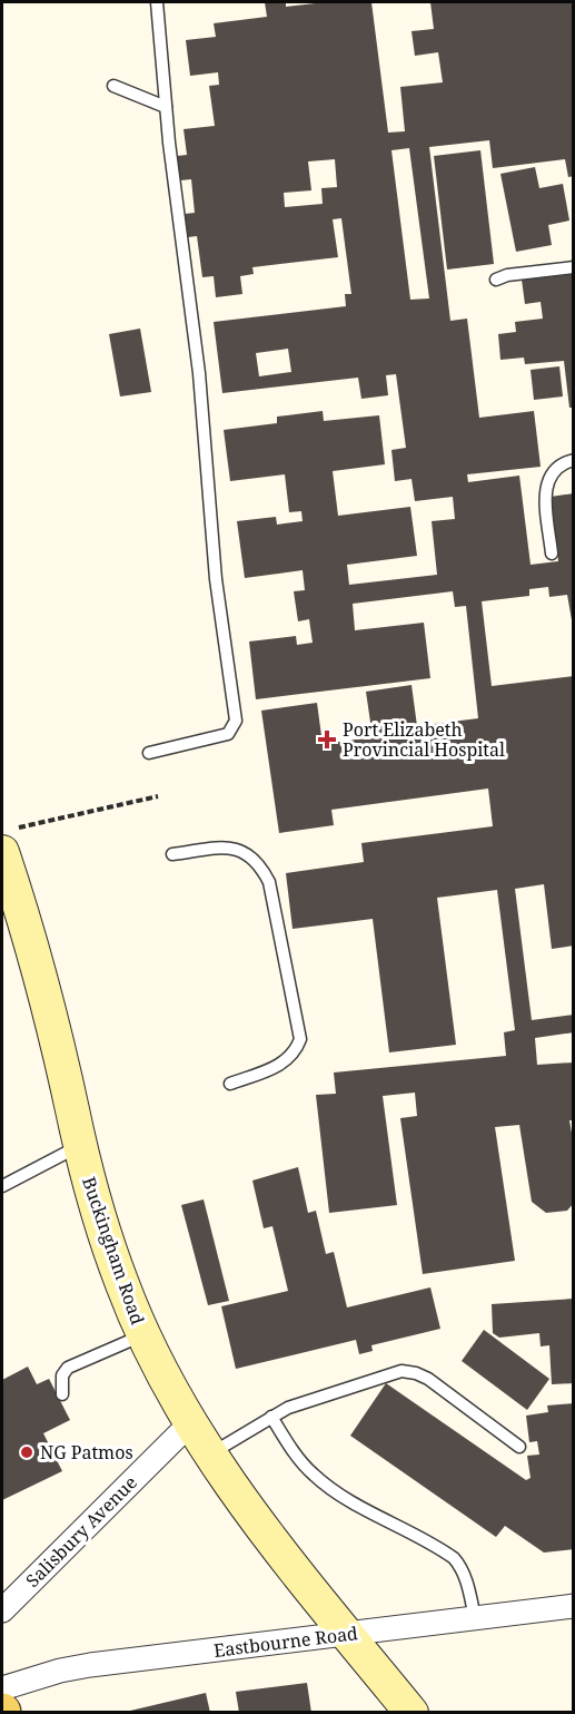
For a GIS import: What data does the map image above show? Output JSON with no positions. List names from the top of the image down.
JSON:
{
  "streets": {
    "street": ["Buckingham Road", "Salisbury Avenue", "Eastbourne Road"]
  },
  "crossings": [
    ["Buckingham Road", "Salisbury Avenue"],
    ["Buckingham Road", "Eastbourne Road"]
  ],
  "places": {
    "health": ["Port Elizabeth Provincial Hospital"],
    "other": ["NG Patmos"]
  }
}
